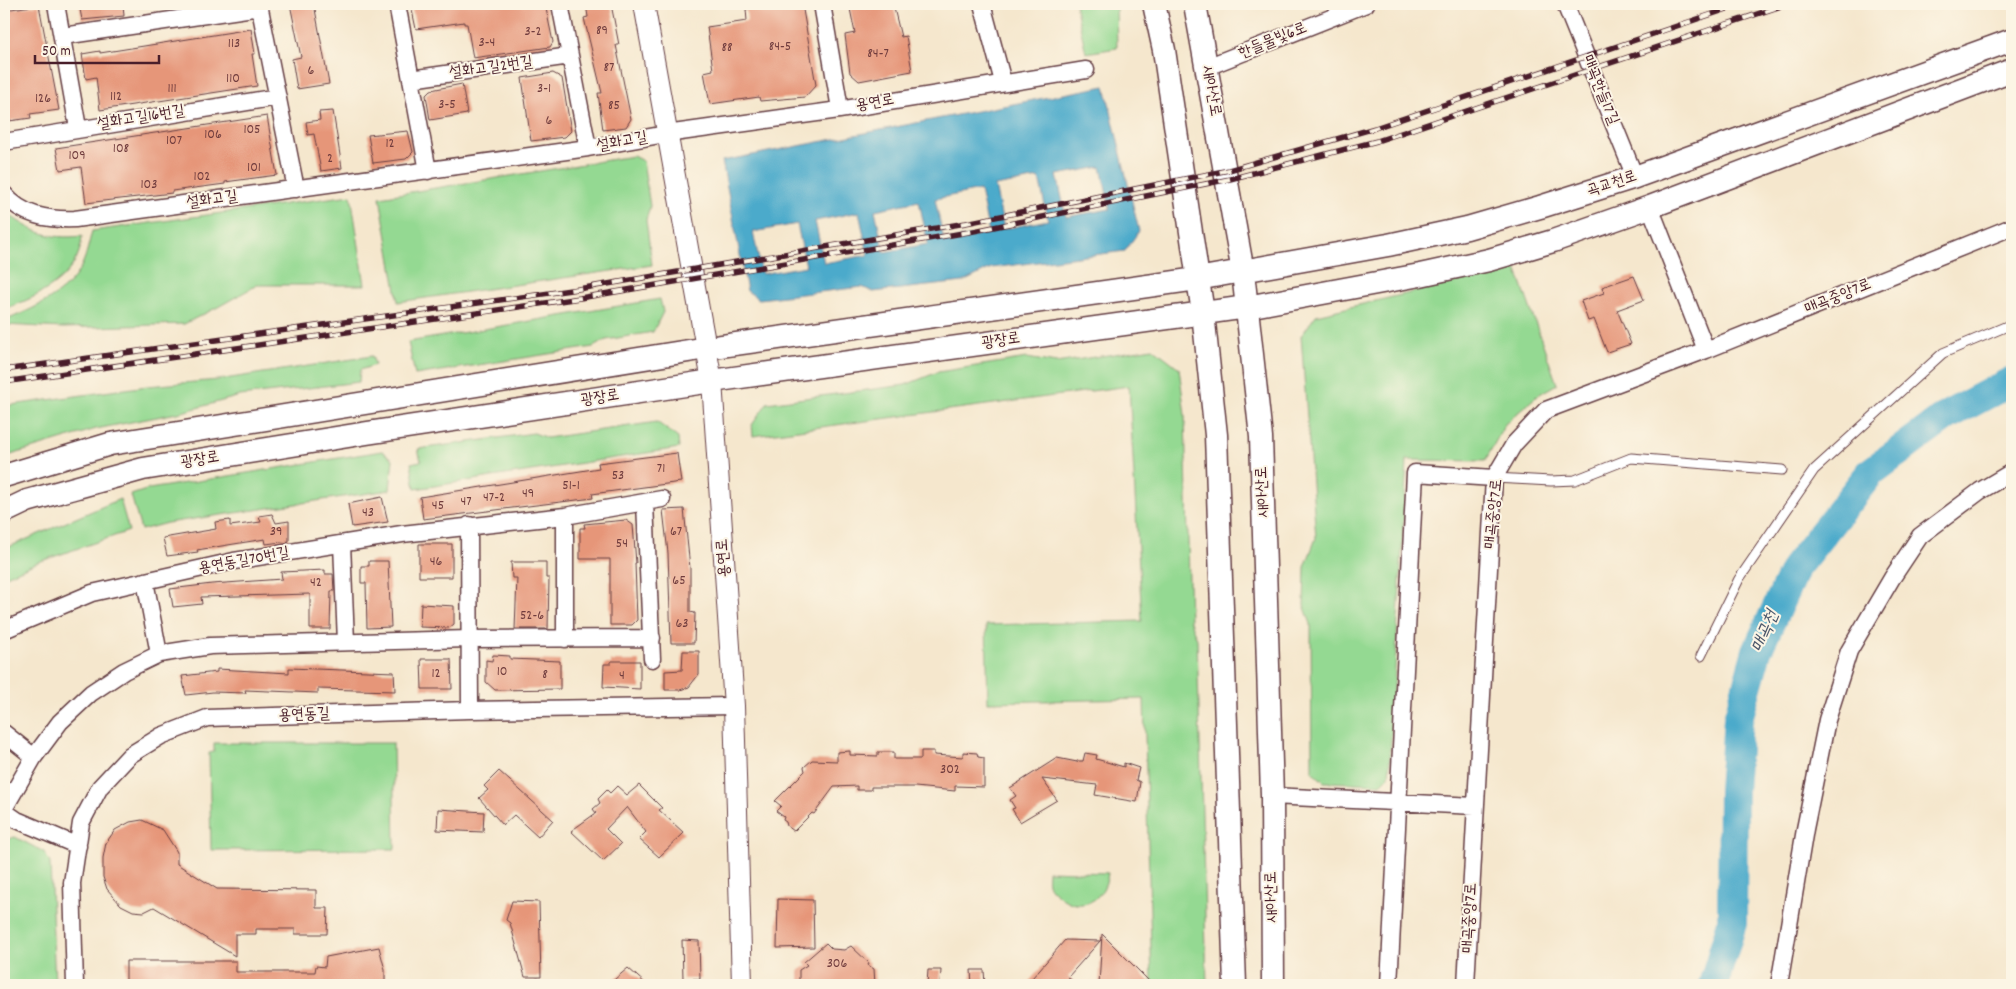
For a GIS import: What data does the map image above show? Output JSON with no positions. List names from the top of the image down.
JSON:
{
  "streets": {
    "main road": ["새아산로", "곡교천로", "광장로"],
    "street": [
      "한들물빛6로",
      "설화고길2번길",
      "매곡한들17길",
      "용연로",
      "설화고길16번길",
      "설화고길",
      "매곡중앙7로",
      "용연동길70번길",
      "용연동길"
    ]
  },
  "crossings": [
    ["한들물빛6로", "새아산로"],
    ["매곡한들17길", "곡교천로"],
    ["새아산로", "곡교천로"],
    ["용연로", "설화고길"],
    ["용연로", "광장로"],
    ["용연로", "용연동길"],
    ["곡교천로", "광장로"]
  ],
  "water": ["매곡천"],
  "house_numbers": [
    "89",
    "3-2",
    "3-4",
    "113",
    "84-5",
    "88",
    "84-7",
    "87",
    "6",
    "110",
    "111",
    "3-1",
    "112",
    "126",
    "3-5",
    "85",
    "6",
    "105",
    "106",
    "107",
    "12",
    "108",
    "109",
    "2",
    "101",
    "102",
    "103",
    "71",
    "53",
    "51-1",
    "49",
    "47-2",
    "47",
    "45",
    "43",
    "39",
    "67",
    "54",
    "46",
    "65",
    "42",
    "52-6",
    "63",
    "10",
    "12",
    "8",
    "4",
    "302",
    "306"
  ],
  "scale_bar": "50 m"
}
